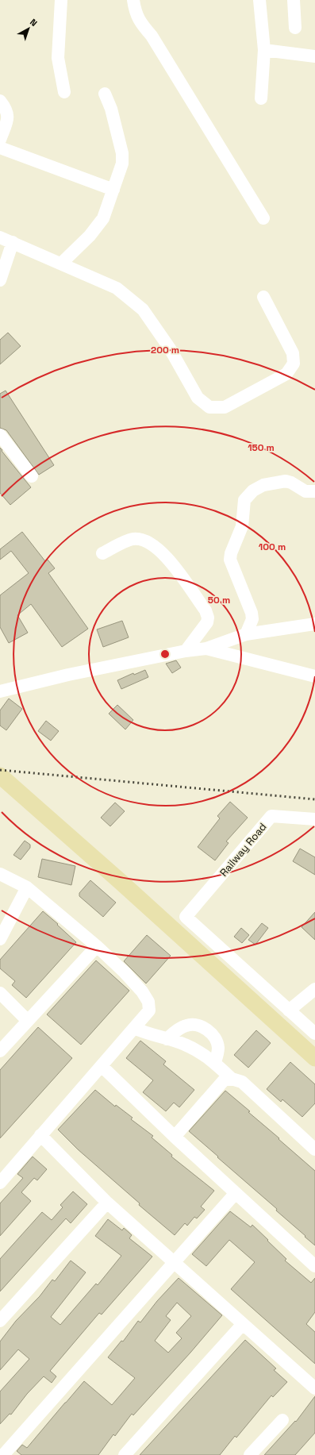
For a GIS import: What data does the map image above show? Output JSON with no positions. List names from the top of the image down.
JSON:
{
  "streets": {
    "street": ["Railway Road"]
  },
  "north": "top right",
  "rings": [
    "200 m",
    "150 m",
    "100 m",
    "50 m"
  ]
}
